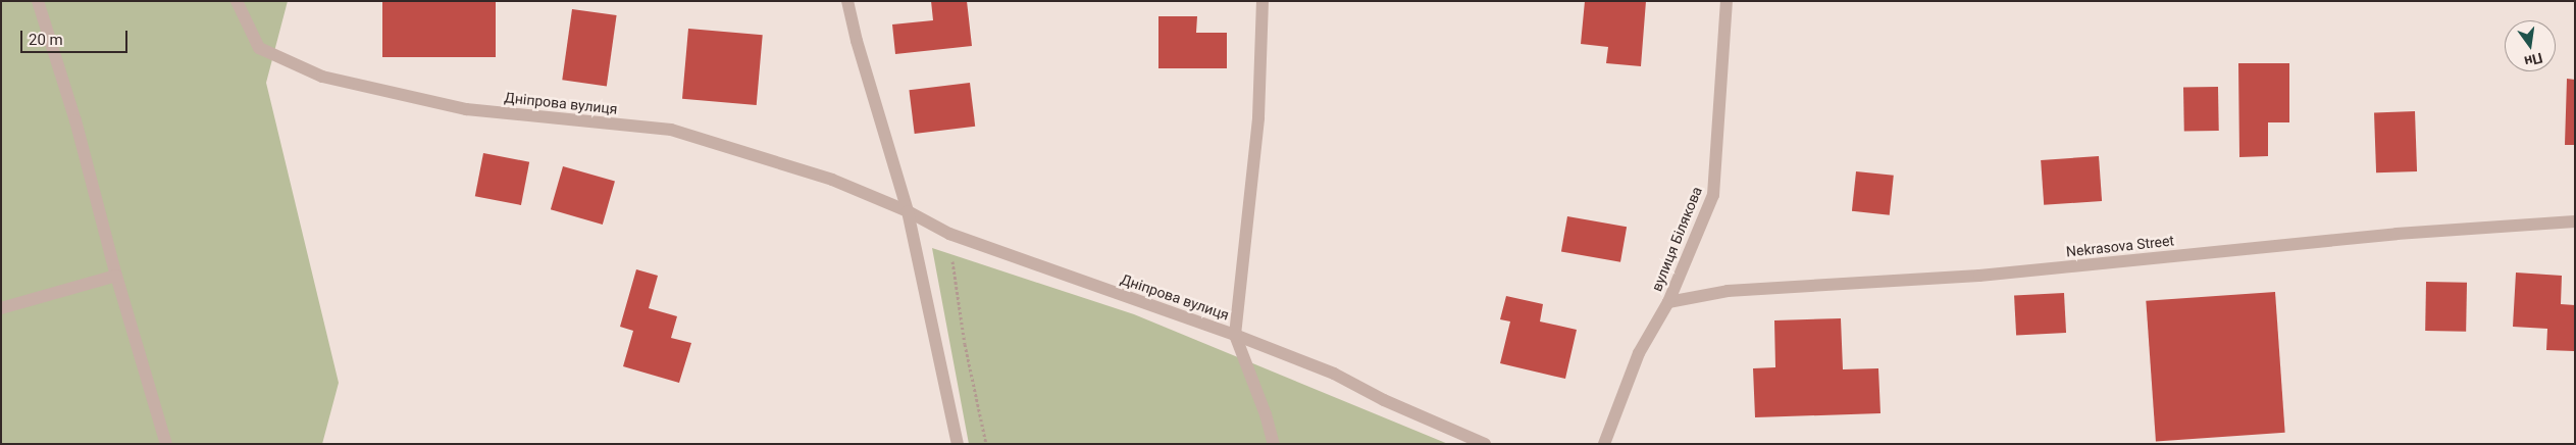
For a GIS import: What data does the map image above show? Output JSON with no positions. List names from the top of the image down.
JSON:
{
  "streets": {
    "street": ["Дніпрова вулиця", "вулиця Білякова", "Nekrasova Street"]
  },
  "crossings": [
    ["вулиця Білякова", "Nekrasova Street"]
  ],
  "scale_bar": "20 m",
  "north": "bottom"
}
